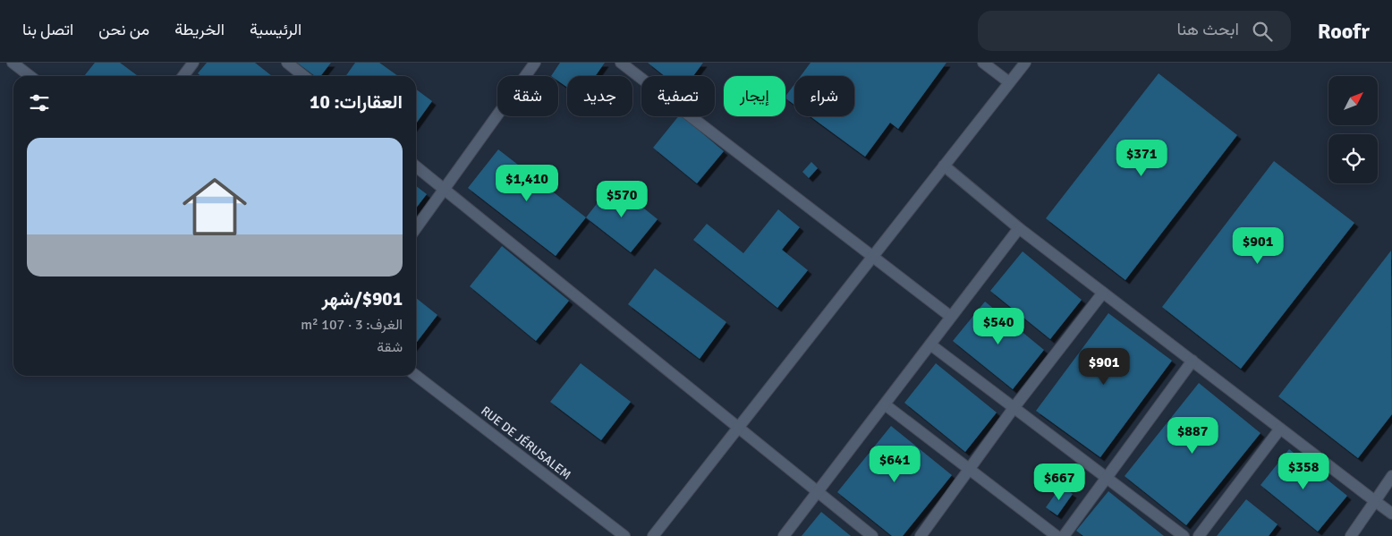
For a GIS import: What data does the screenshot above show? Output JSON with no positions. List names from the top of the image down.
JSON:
{
  "streets": {
    "street": ["RUE DE JÉRUSALEM"]
  },
  "north": "top right",
  "page": {
    "header": "Roofr",
    "search": "ابحث هنا",
    "nav": [
      "الرئيسية",
      "الخريطة",
      "من نحن",
      "اتصل بنا"
    ],
    "chip": [
      "شراء",
      "إيجار",
      "تصفية",
      "جديد",
      "شقة"
    ],
    "heading": "العقارات: 10",
    "list": [
      {
        "name": "$901/شهر",
        "note": "الغرف: 3 · 107 m² · شقة"
      }
    ],
    "price": [
      "$371",
      "$1,410",
      "$570",
      "$901",
      "$540",
      "$901",
      "$887",
      "$641",
      "$358",
      "$667"
    ]
  }
}
